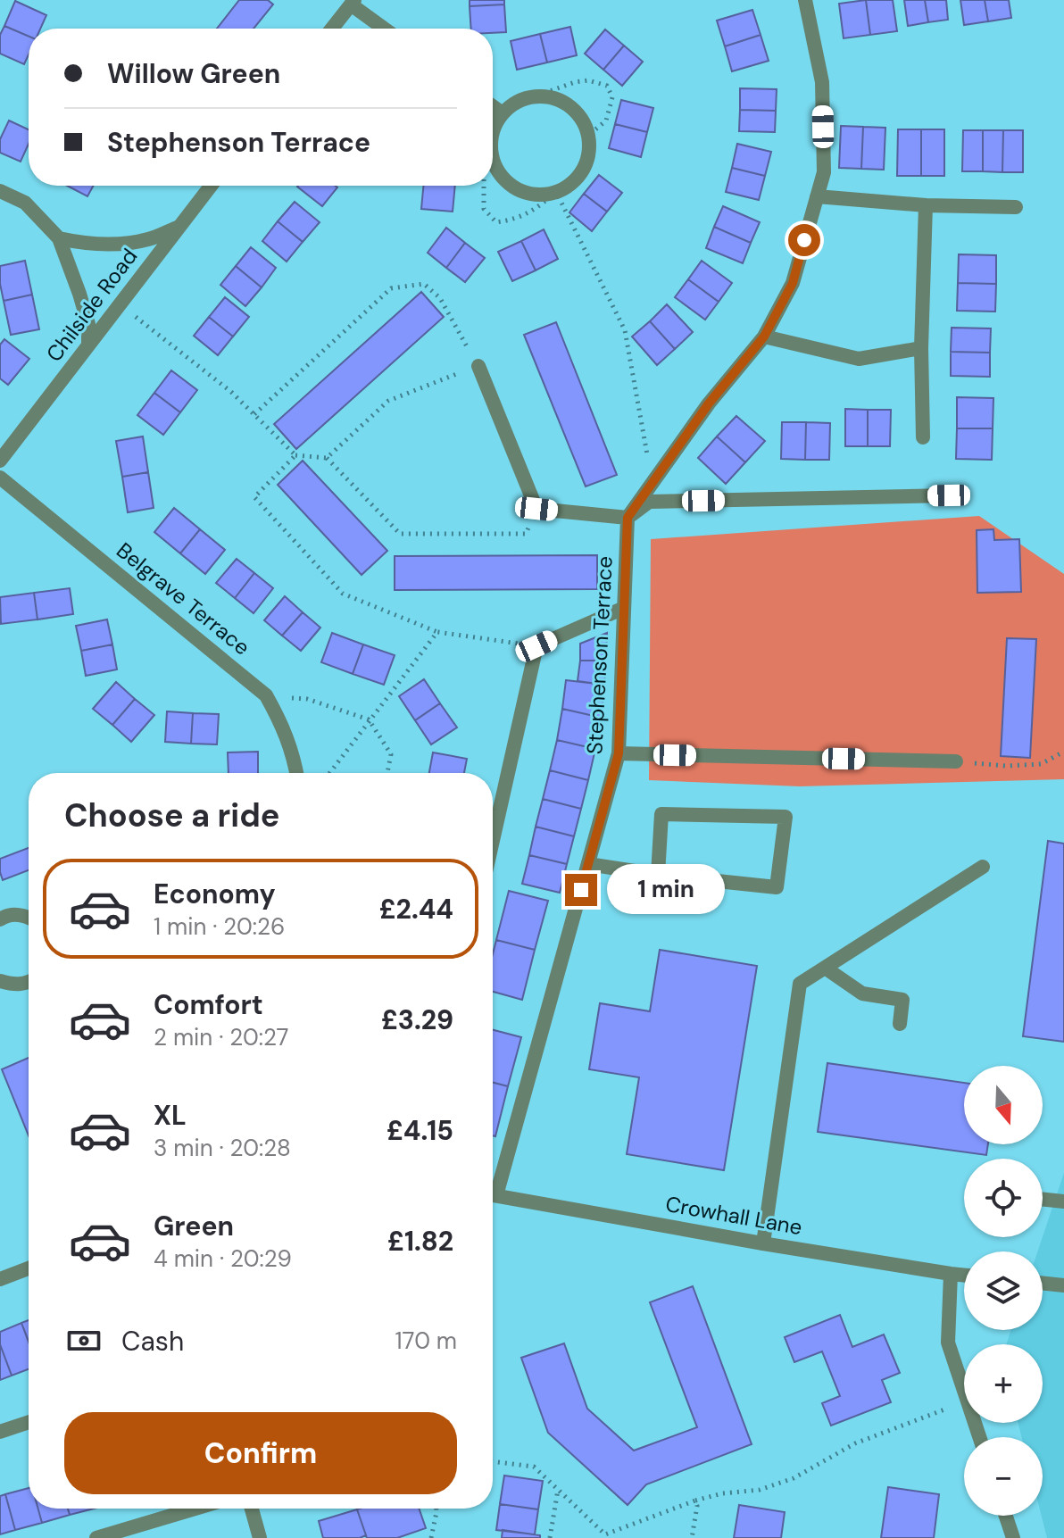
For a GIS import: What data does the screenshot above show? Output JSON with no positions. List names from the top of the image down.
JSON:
{
  "streets": {
    "street": [
      "Chilside Road",
      "Belgrave Terrace",
      "Stephenson Terrace",
      "Crowhall Lane"
    ]
  },
  "north": "bottom",
  "page": {
    "banner": ["Willow Green", "Stephenson Terrace"],
    "heading": "Choose a ride",
    "list": [
      {
        "name": "Economy",
        "note": "1 min · 20:26",
        "value": "£2.44"
      },
      {
        "name": "Comfort",
        "note": "2 min · 20:27",
        "value": "£3.29"
      },
      {
        "name": "XL",
        "note": "3 min · 20:28",
        "value": "£4.15"
      },
      {
        "name": "Green",
        "note": "4 min · 20:29",
        "value": "£1.82"
      }
    ],
    "bubble": "1 min",
    "map_buttons": ["+", "−"],
    "pay": ["Cash", "170 m"],
    "buttons": "Confirm"
  }
}
